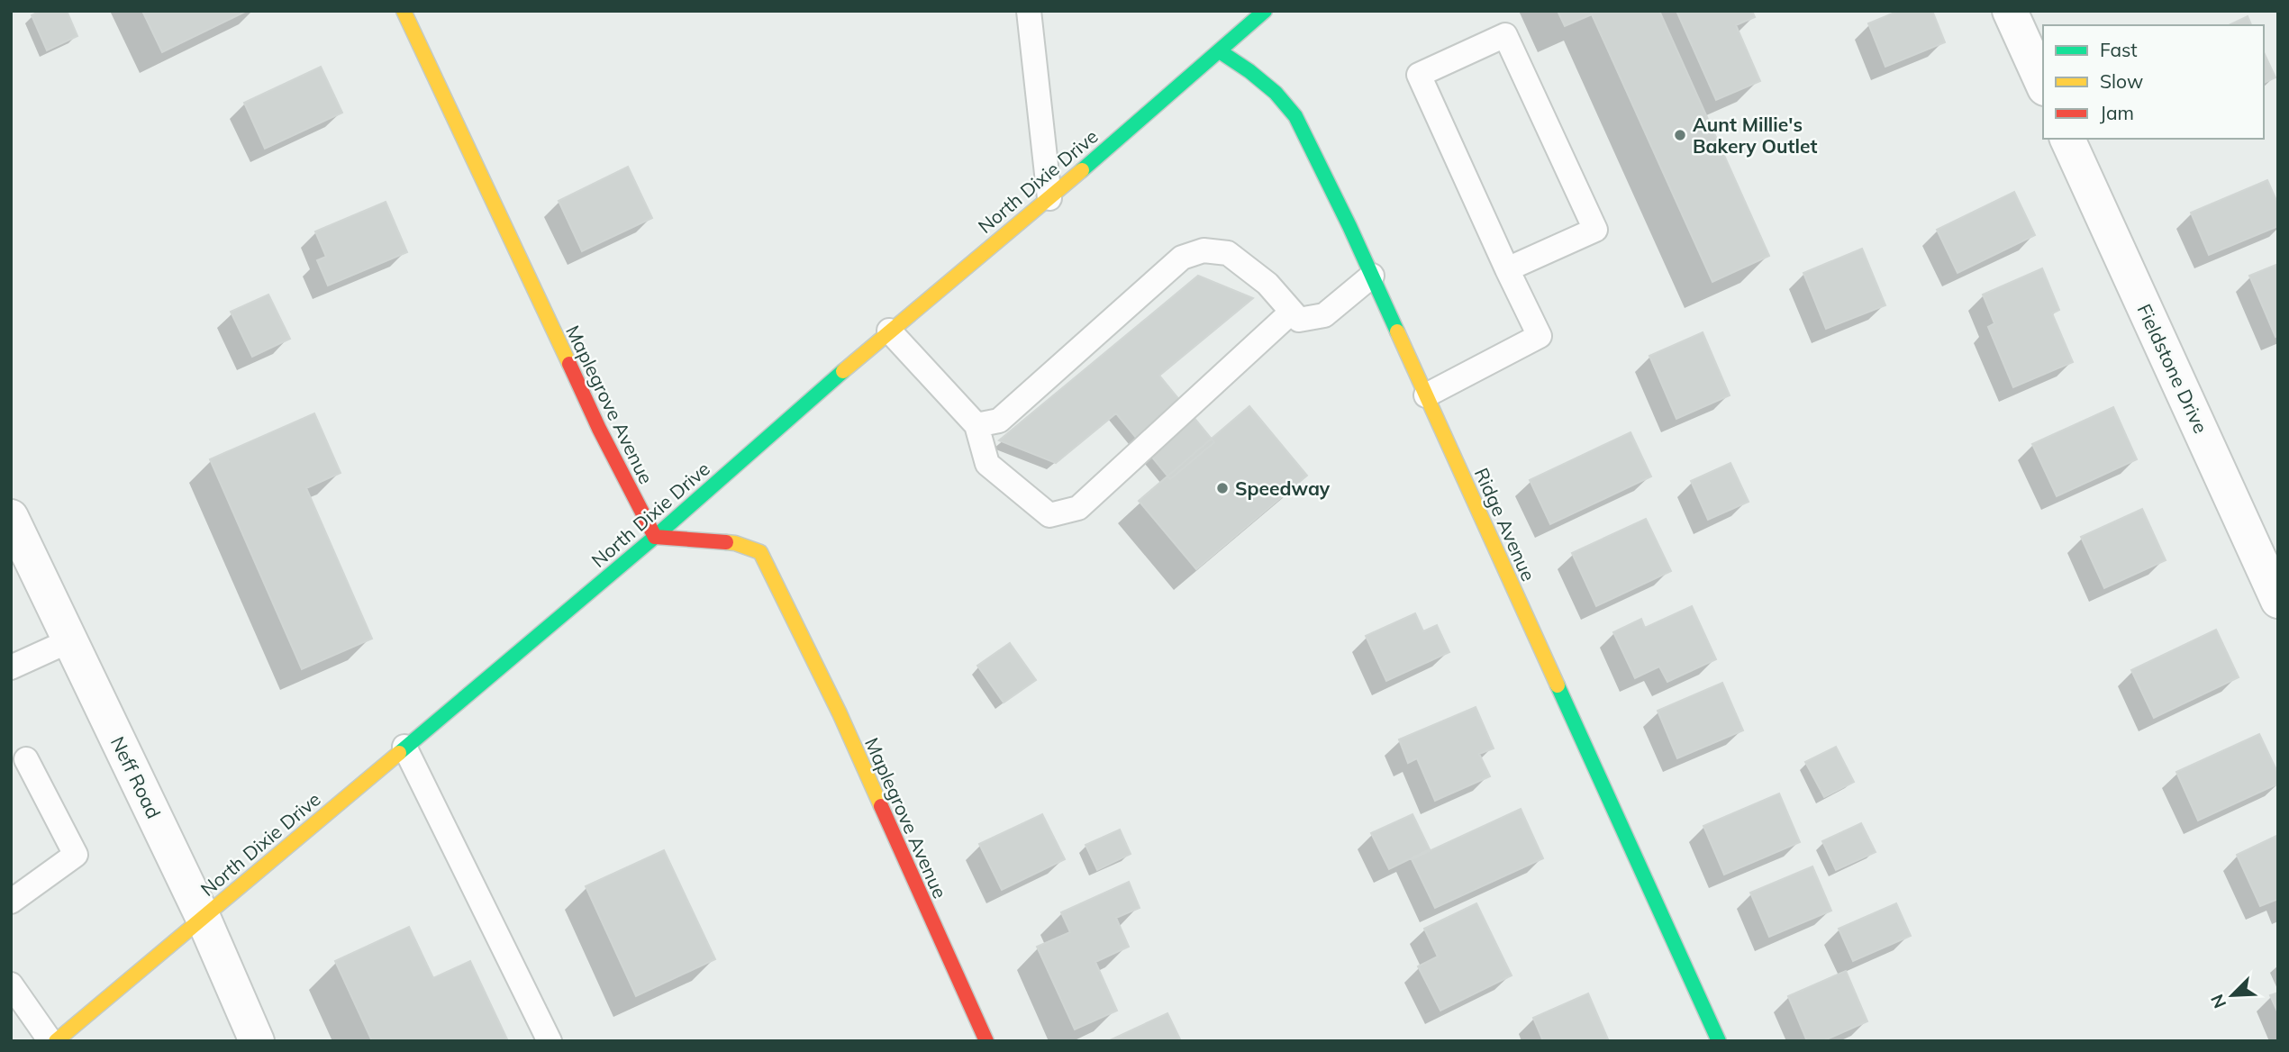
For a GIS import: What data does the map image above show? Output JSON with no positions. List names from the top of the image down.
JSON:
{
  "streets": {
    "street": [
      "North Dixie Drive",
      "Fieldstone Drive",
      "Maplegrove Avenue",
      "Ridge Avenue",
      "Neff Road"
    ]
  },
  "crossings": [
    ["North Dixie Drive", "Maplegrove Avenue"],
    ["North Dixie Drive", "Ridge Avenue"],
    ["North Dixie Drive", "Neff Road"]
  ],
  "places": ["Aunt Millie's Bakery Outlet", "Speedway"],
  "legend": ["Fast", "Slow", "Jam"],
  "north": "bottom left"
}
